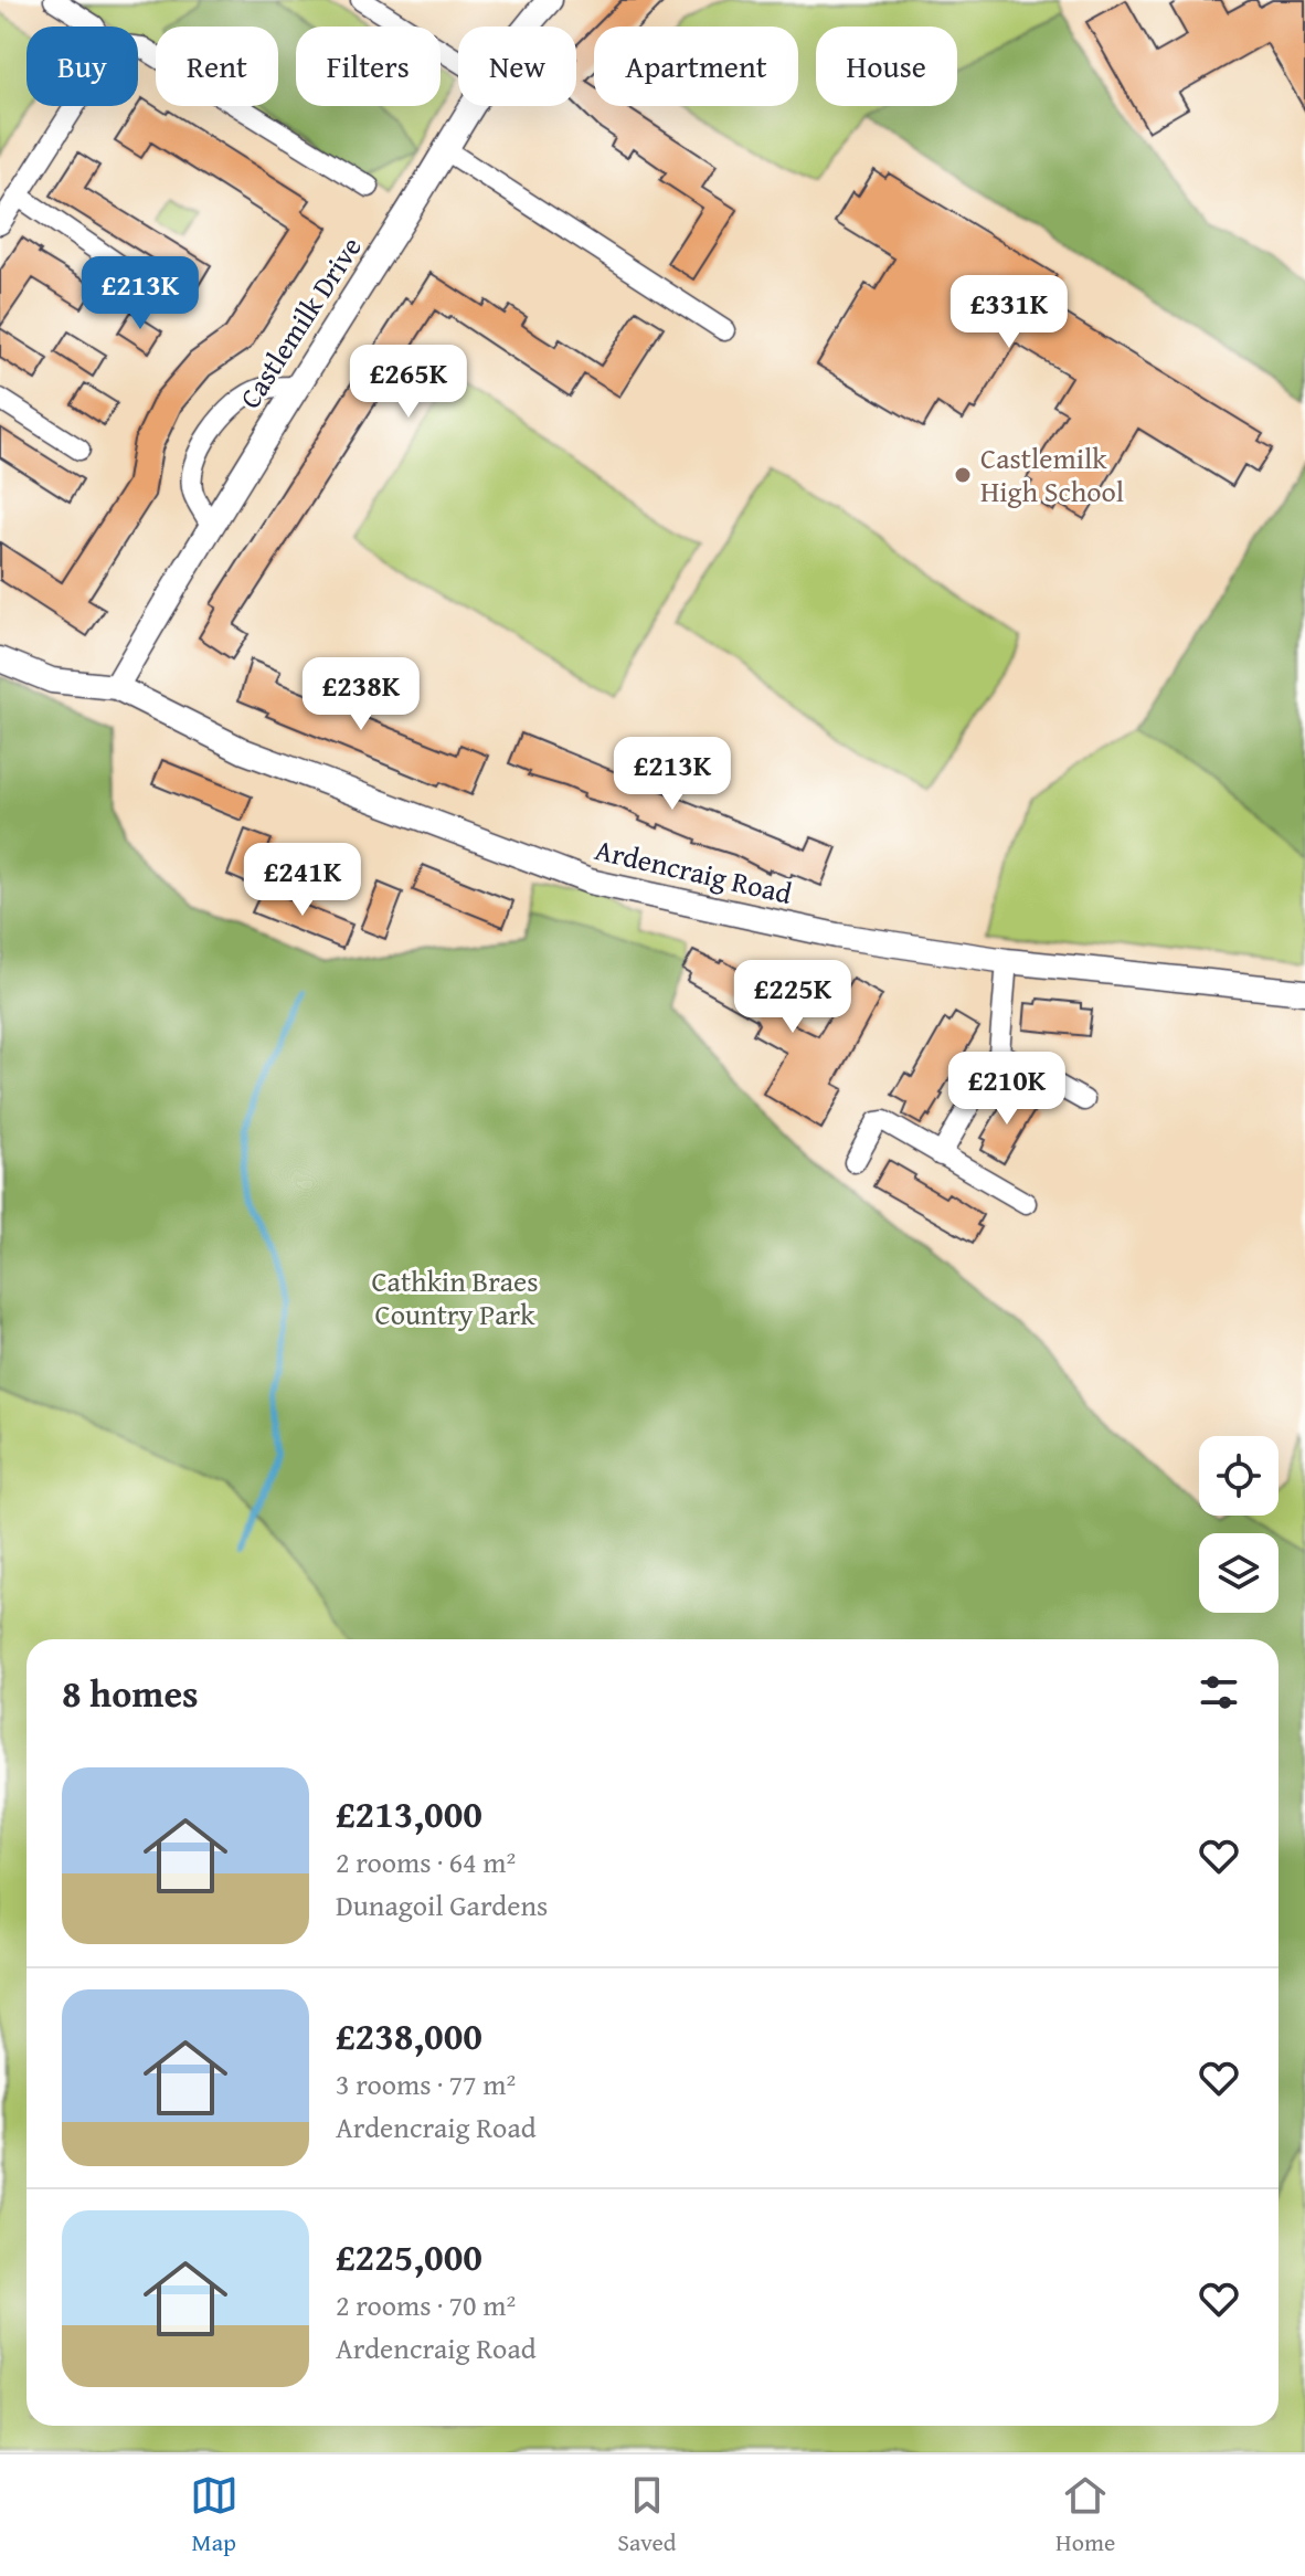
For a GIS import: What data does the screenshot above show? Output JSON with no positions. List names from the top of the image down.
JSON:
{
  "streets": {
    "street": ["Castlemilk Drive", "Ardencraig Road"]
  },
  "crossings": [
    ["Castlemilk Drive", "Ardencraig Road"]
  ],
  "parks": ["Cathkin Braes Country Park"],
  "places": ["Castlemilk High School"],
  "page": {
    "chip": [
      "Buy",
      "Rent",
      "Filters",
      "New",
      "Apartment",
      "House"
    ],
    "price": [
      "£213K",
      "£331K",
      "£265K",
      "£238K",
      "£213K",
      "£241K",
      "£225K",
      "£210K"
    ],
    "heading": "8 homes",
    "list": [
      {
        "name": "£213,000",
        "note": "2 rooms · 64 m² · Dunagoil Gardens"
      },
      {
        "name": "£238,000",
        "note": "3 rooms · 77 m² · Ardencraig Road"
      },
      {
        "name": "£225,000",
        "note": "2 rooms · 70 m² · Ardencraig Road"
      }
    ],
    "tabs": ["Map", "Saved", "Home"]
  }
}
